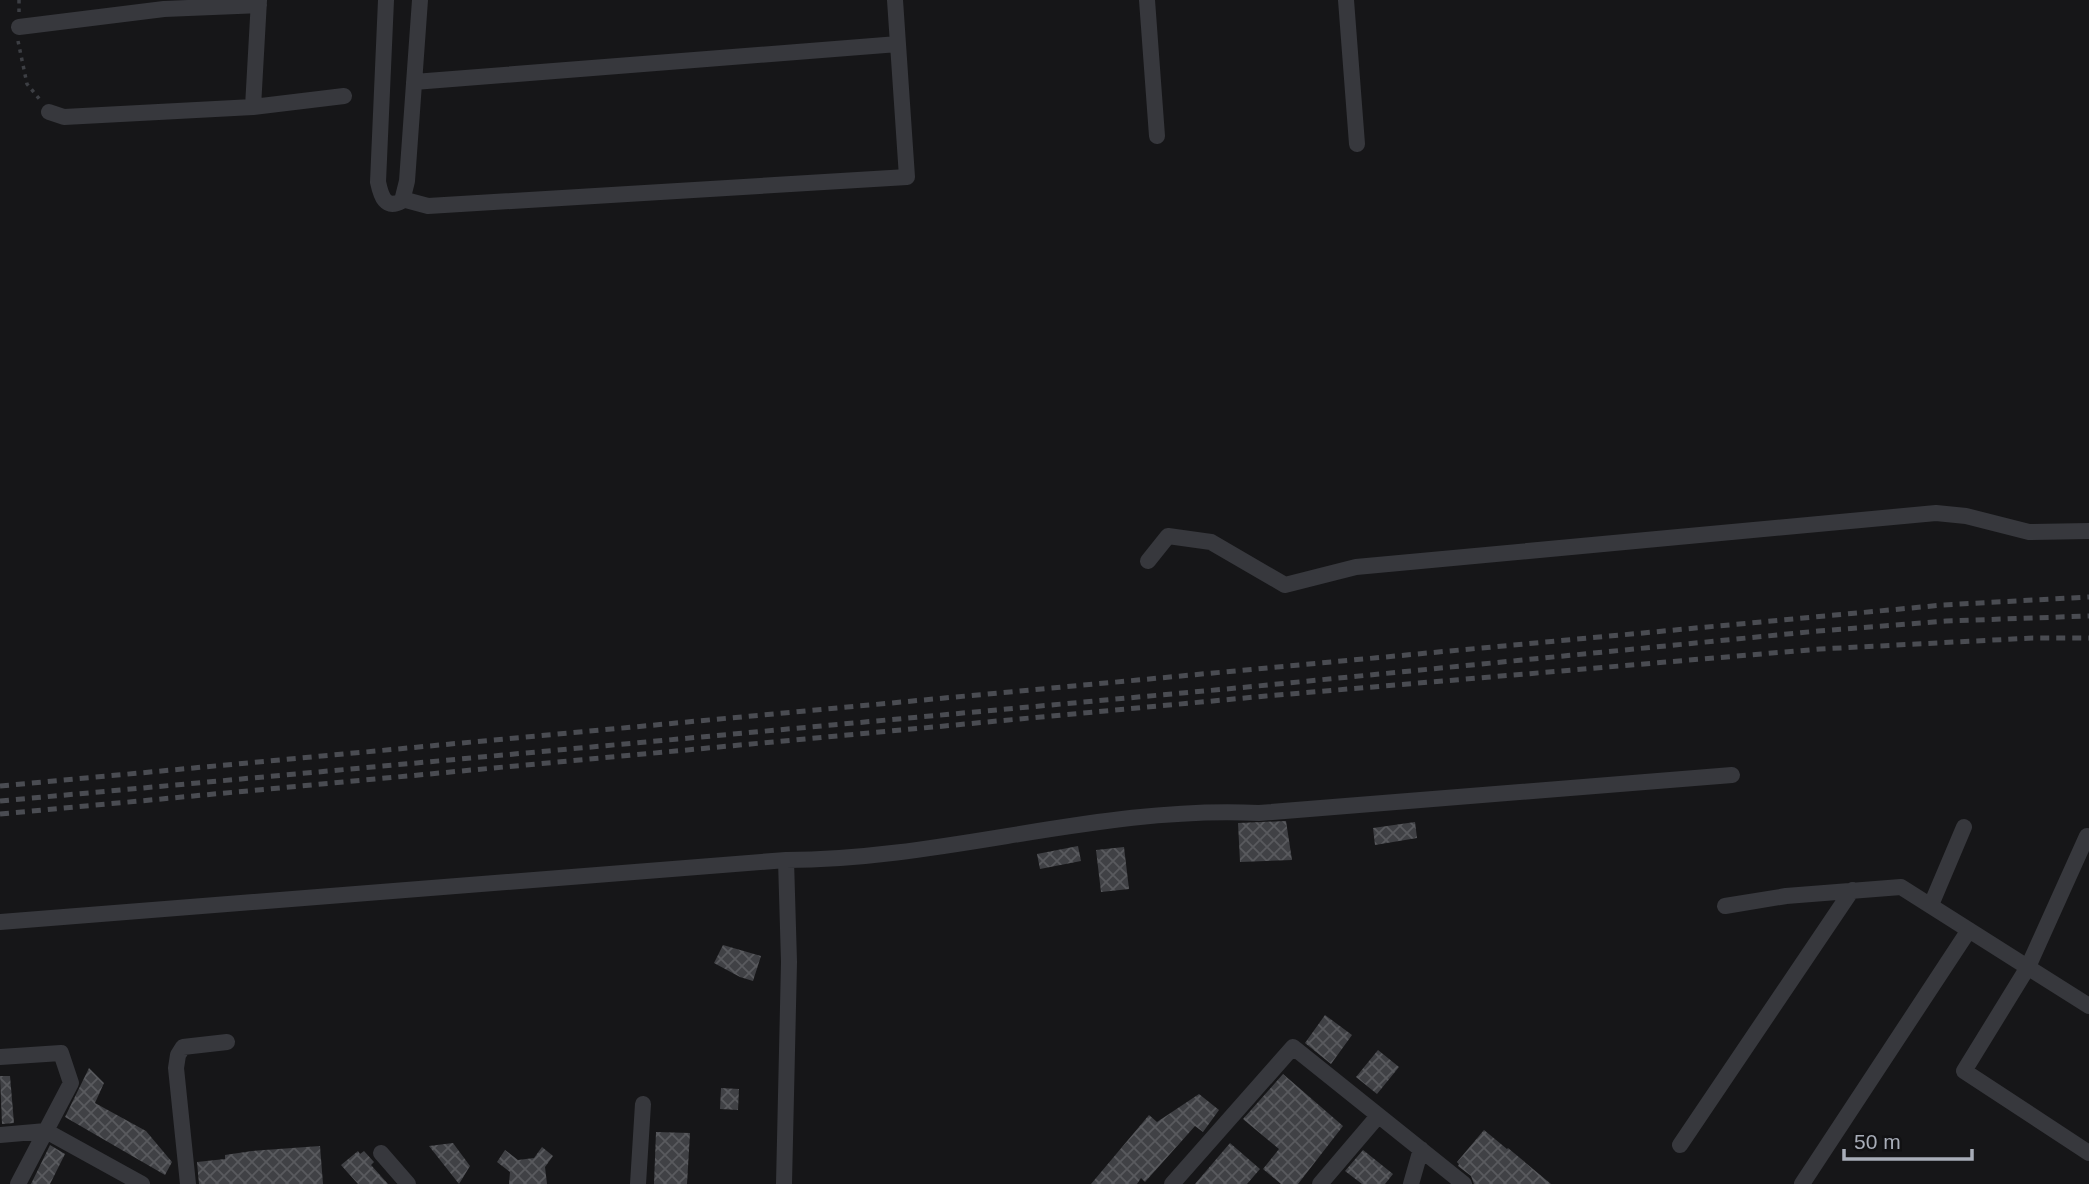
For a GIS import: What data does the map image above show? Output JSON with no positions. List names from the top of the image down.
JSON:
{
  "scale_bar": "50 m"
}
